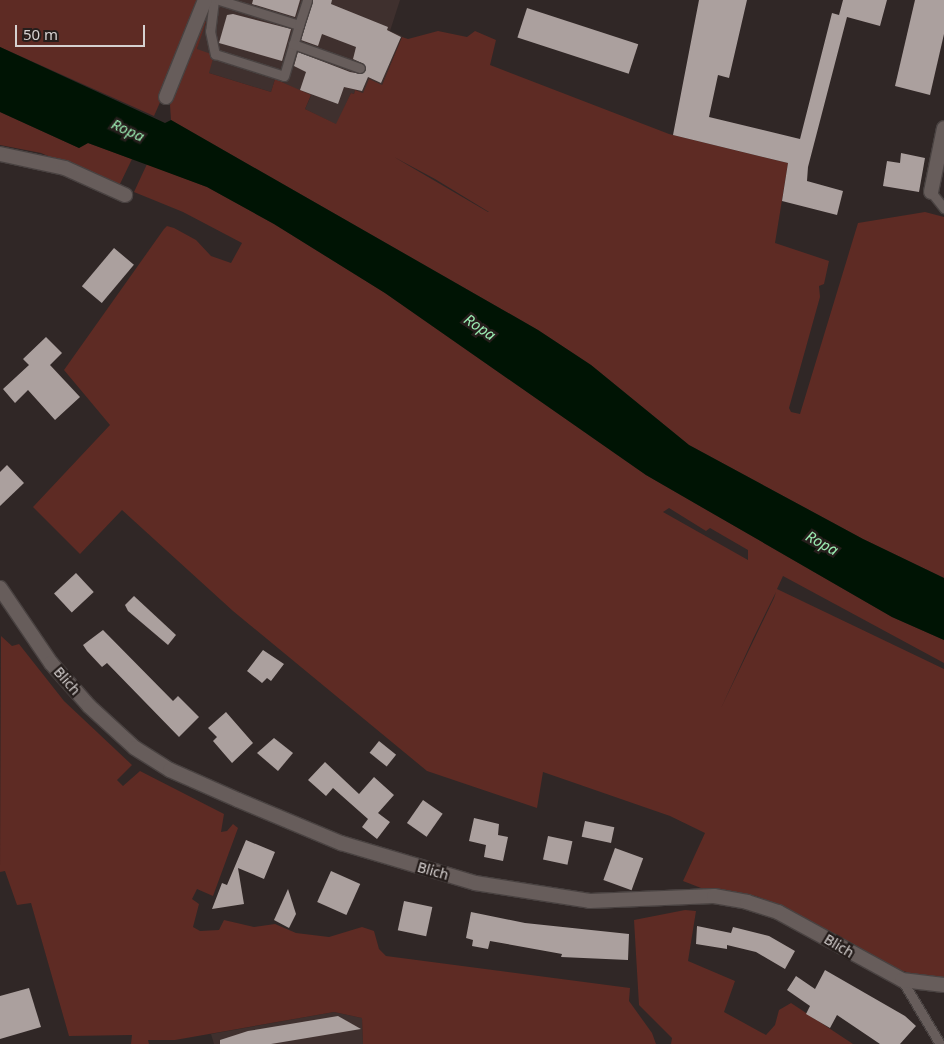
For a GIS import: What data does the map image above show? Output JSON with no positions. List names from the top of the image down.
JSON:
{
  "streets": {
    "street": ["Blich"]
  },
  "water": ["Ropa"],
  "scale_bar": "50 m"
}
